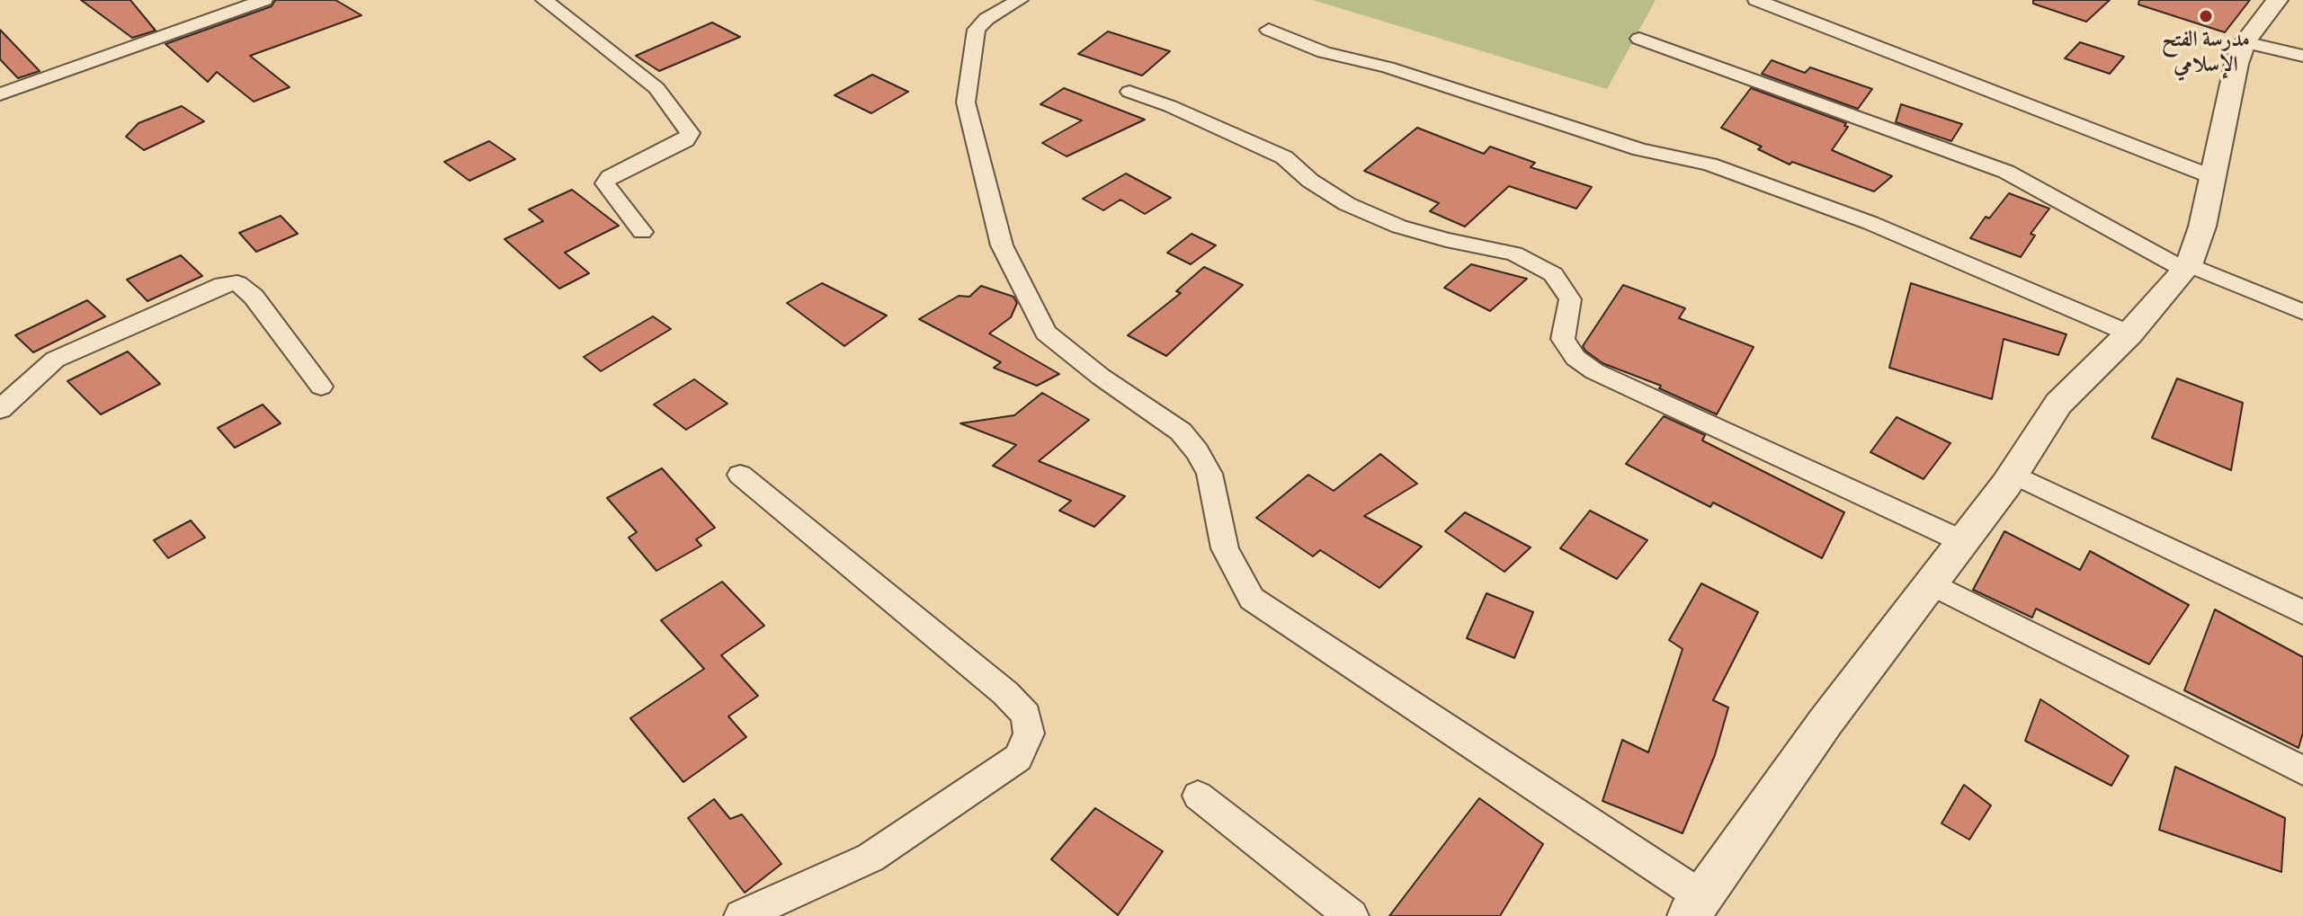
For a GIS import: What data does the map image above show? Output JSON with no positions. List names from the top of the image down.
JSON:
{
  "places": ["مدرسة الفتح الإسلامي"]
}
